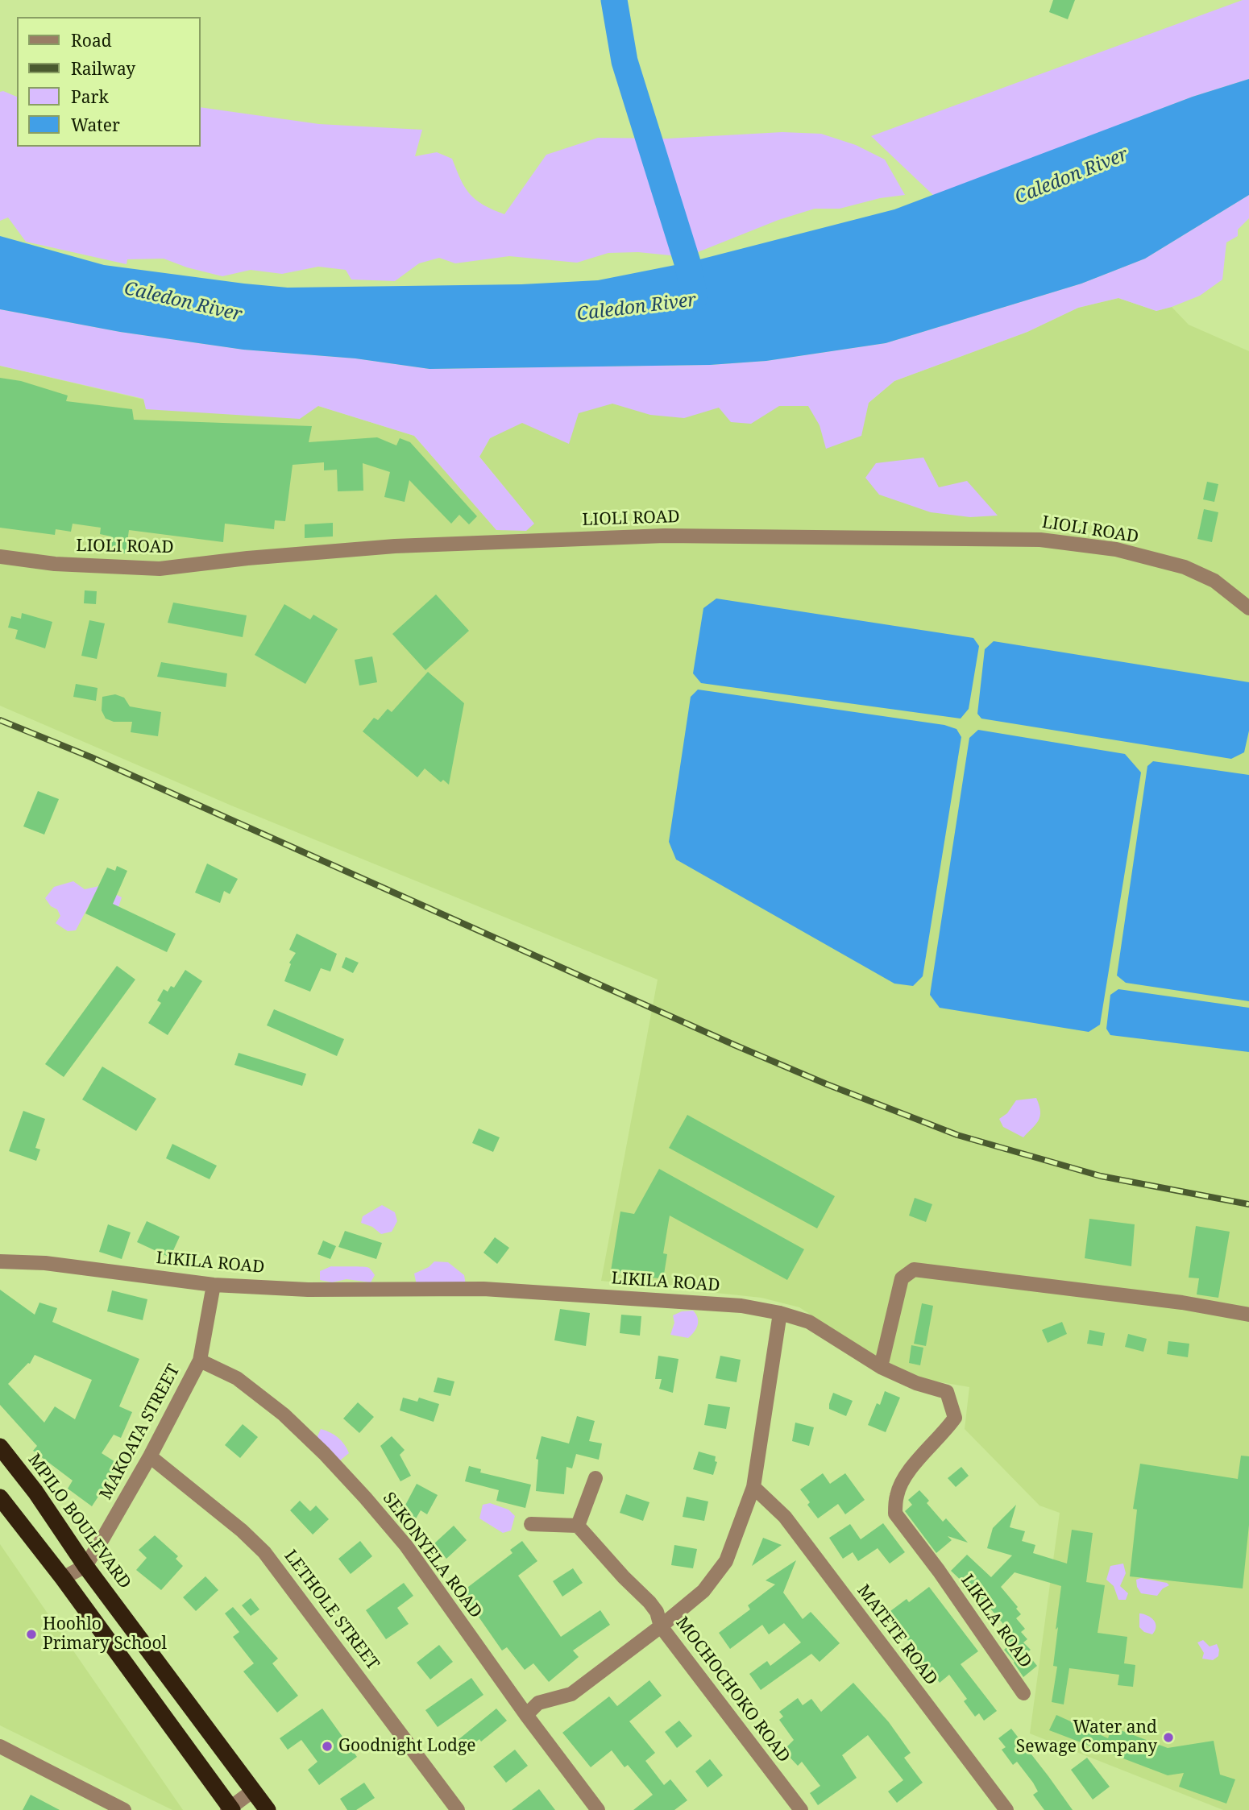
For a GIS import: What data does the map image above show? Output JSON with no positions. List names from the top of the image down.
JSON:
{
  "streets": {
    "highway": ["MPILO BOULEVARD"],
    "street": [
      "LIOLI ROAD",
      "LIKILA ROAD",
      "MAKOATA STREET",
      "SEKONYELA ROAD",
      "LETHOLE STREET",
      "MATETE ROAD",
      "MOCHOCHOKO ROAD"
    ]
  },
  "crossings": [
    ["LIKILA ROAD", "MAKOATA STREET"],
    ["MAKOATA STREET", "MPILO BOULEVARD"],
    ["MAKOATA STREET", "SEKONYELA ROAD"],
    ["MAKOATA STREET", "LETHOLE STREET"]
  ],
  "water": ["Caledon River"],
  "places": ["Hoohlo Primary School", "Water and Sewage Company", "Goodnight Lodge"],
  "legend": [
    "Road",
    "Railway",
    "Park",
    "Water"
  ]
}
